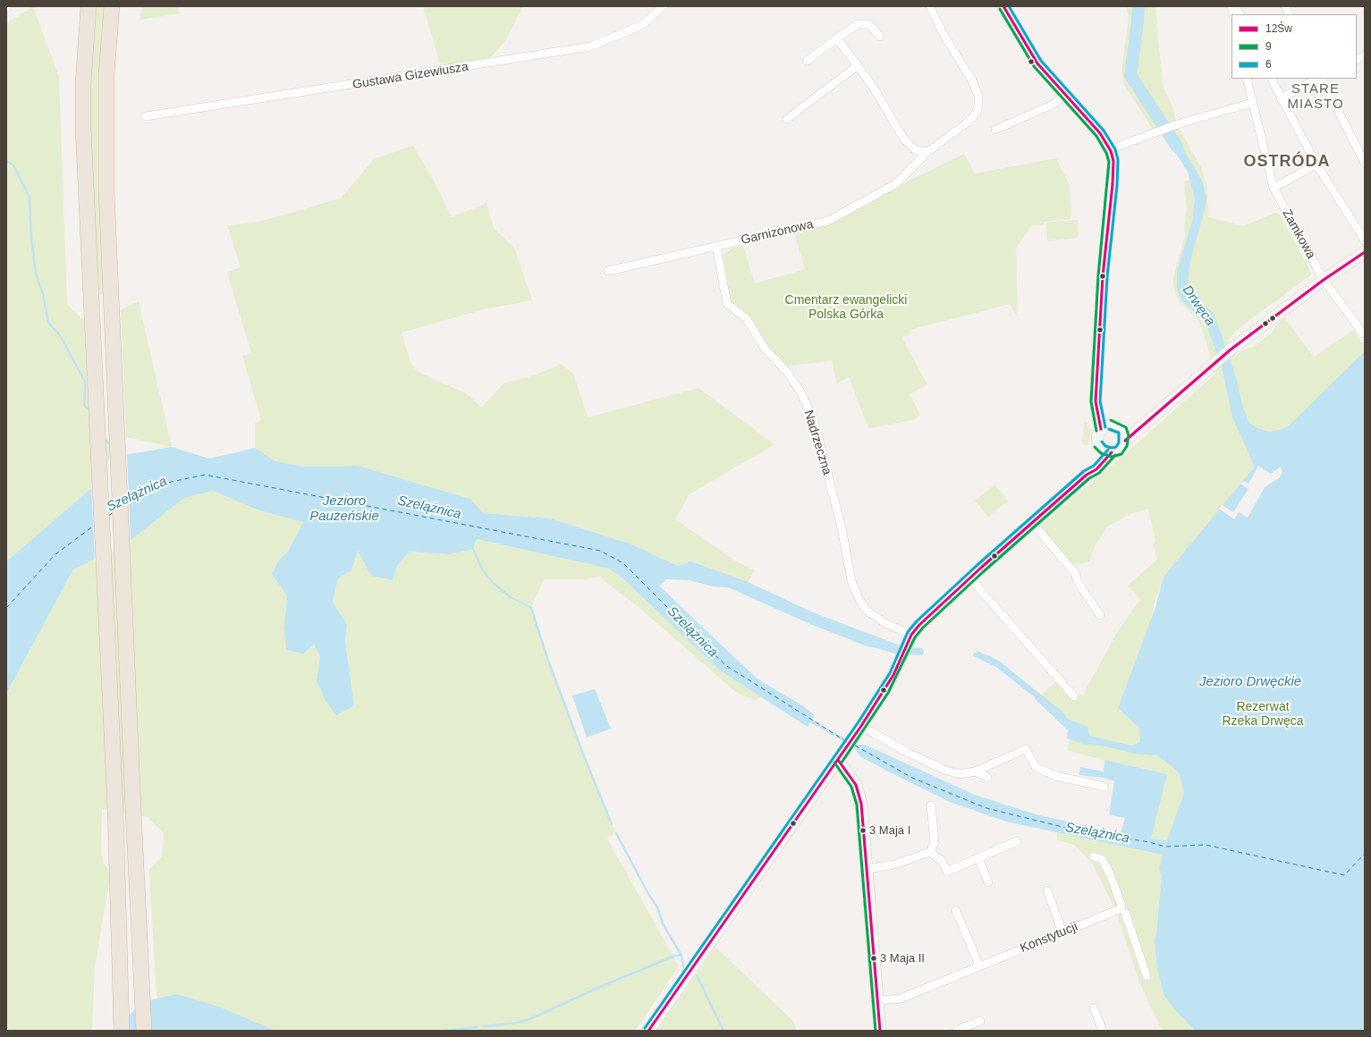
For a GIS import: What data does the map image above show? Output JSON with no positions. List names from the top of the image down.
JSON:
{
  "streets": {
    "street": [
      "Gustawa Gizewiusza",
      "Garnizonowa",
      "Zamkowa",
      "Nadrzeczna",
      "Konstytucji"
    ]
  },
  "crossings": [
    ["Garnizonowa", "Nadrzeczna"]
  ],
  "districts": ["STARE MIASTO", "OSTRÓDA"],
  "water": [
    "Drwęca",
    "Szelążnica",
    "Jezioro Pauzeńskie",
    "Jezioro Drwęckie"
  ],
  "parks": ["Cmentarz ewangelicki Polska Górka", "Rezerwat Rzeka Drwęca"],
  "places": ["3 Maja I", "3 Maja II"],
  "lines": ["transit line 12Św", "transit line 6", "transit line 9"],
  "legend": ["12Św", "9", "6"]
}
